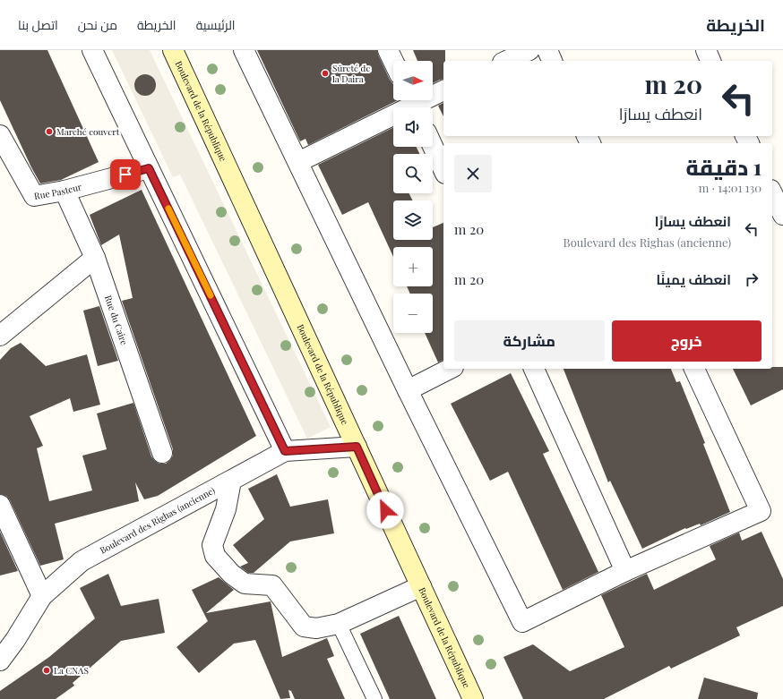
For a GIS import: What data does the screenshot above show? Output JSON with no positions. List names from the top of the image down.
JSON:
{
  "streets": {
    "main road": ["Boulevard de la République"],
    "street": ["Rue Pasteur", "Rue du Caire", "Boulevard des Righas (ancienne)"]
  },
  "crossings": [
    ["Boulevard de la République", "Boulevard des Righas (ancienne)"],
    ["Rue Pasteur", "Rue du Caire"]
  ],
  "places": ["Sûreté de la Daira", "Marché couvert", "La CNAS"],
  "north": "right",
  "page": {
    "header": "الخريطة",
    "nav": [
      "الرئيسية",
      "الخريطة",
      "من نحن",
      "اتصل بنا"
    ],
    "map_buttons": ["+", "−"],
    "turn": ["20 m", "انعطف يسارًا"],
    "heading": ["1 دقيقة", "130 m · 14:01"],
    "list": [
      {
        "name": "انعطف يسارًا",
        "note": "Boulevard des Righas (ancienne)",
        "value": "20 m"
      },
      {
        "name": "انعطف يمينًا",
        "value": "20 m"
      }
    ],
    "buttons": ["خروج", "مشاركة"]
  }
}
